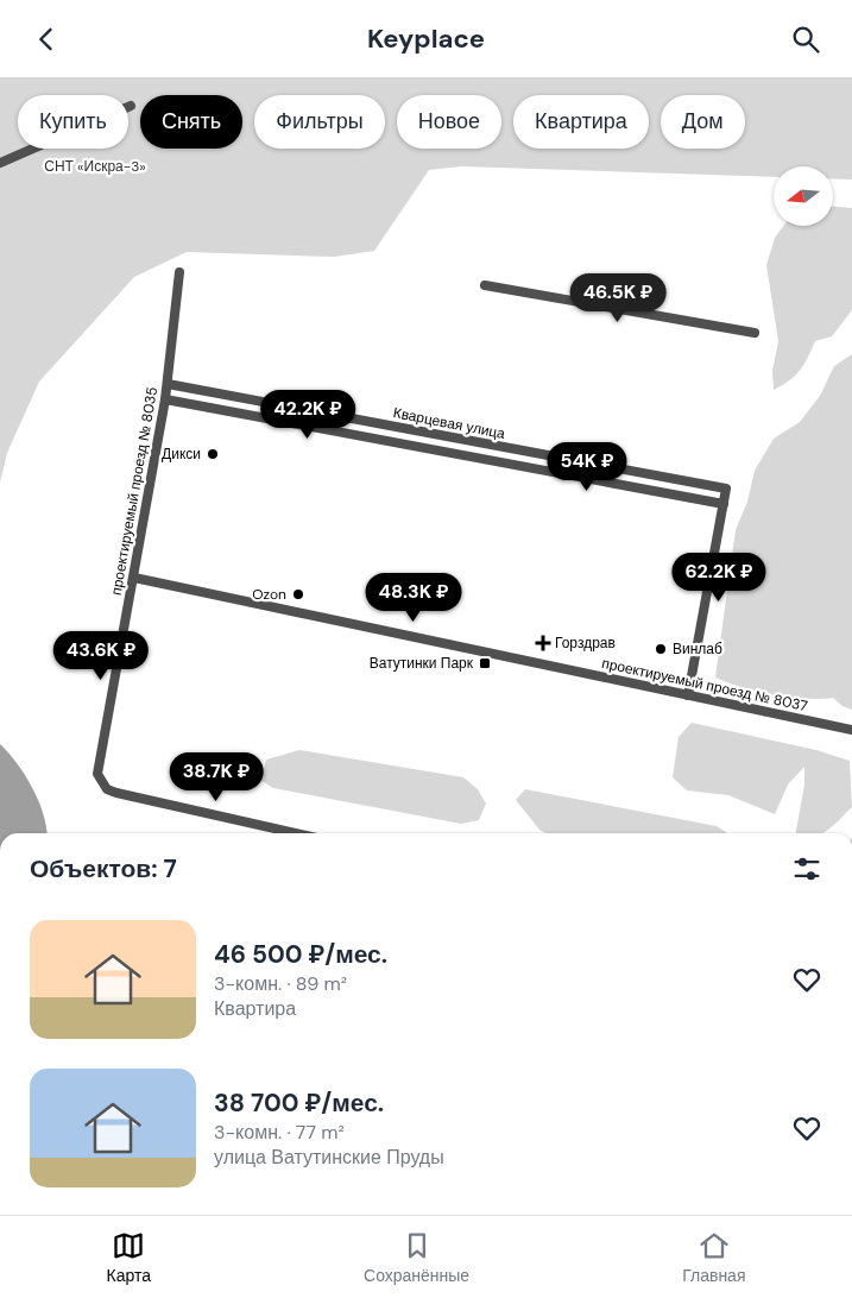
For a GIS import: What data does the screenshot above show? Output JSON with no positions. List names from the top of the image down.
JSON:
{
  "streets": {
    "street": ["Кварцевая улица", "проектируемый проезд № 8035", "проектируемый проезд № 8037"]
  },
  "crossings": [
    ["Кварцевая улица", "проектируемый проезд № 8035"],
    ["проектируемый проезд № 8035", "проектируемый проезд № 8037"]
  ],
  "parks": ["СНТ «Искра-3»"],
  "places": {
    "other": ["Дикси", "Ozon", "Винлаб"],
    "health": ["Горздрав"],
    "transit": ["Ватутинки Парк"]
  },
  "north": "left",
  "page": {
    "header": "Keyplace",
    "chip": [
      "Купить",
      "Снять",
      "Фильтры",
      "Новое",
      "Квартира",
      "Дом"
    ],
    "price": [
      "46.5K ₽",
      "42.2K ₽",
      "54K ₽",
      "62.2K ₽",
      "48.3K ₽",
      "43.6K ₽",
      "38.7K ₽"
    ],
    "heading": "Объектов: 7",
    "list": [
      {
        "name": "46 500 ₽/мес.",
        "note": "3-комн. · 89 m² · Квартира"
      },
      {
        "name": "38 700 ₽/мес.",
        "note": "3-комн. · 77 m² · улица Ватутинские Пруды"
      }
    ],
    "tabs": ["Карта", "Сохранённые", "Главная"]
  }
}
